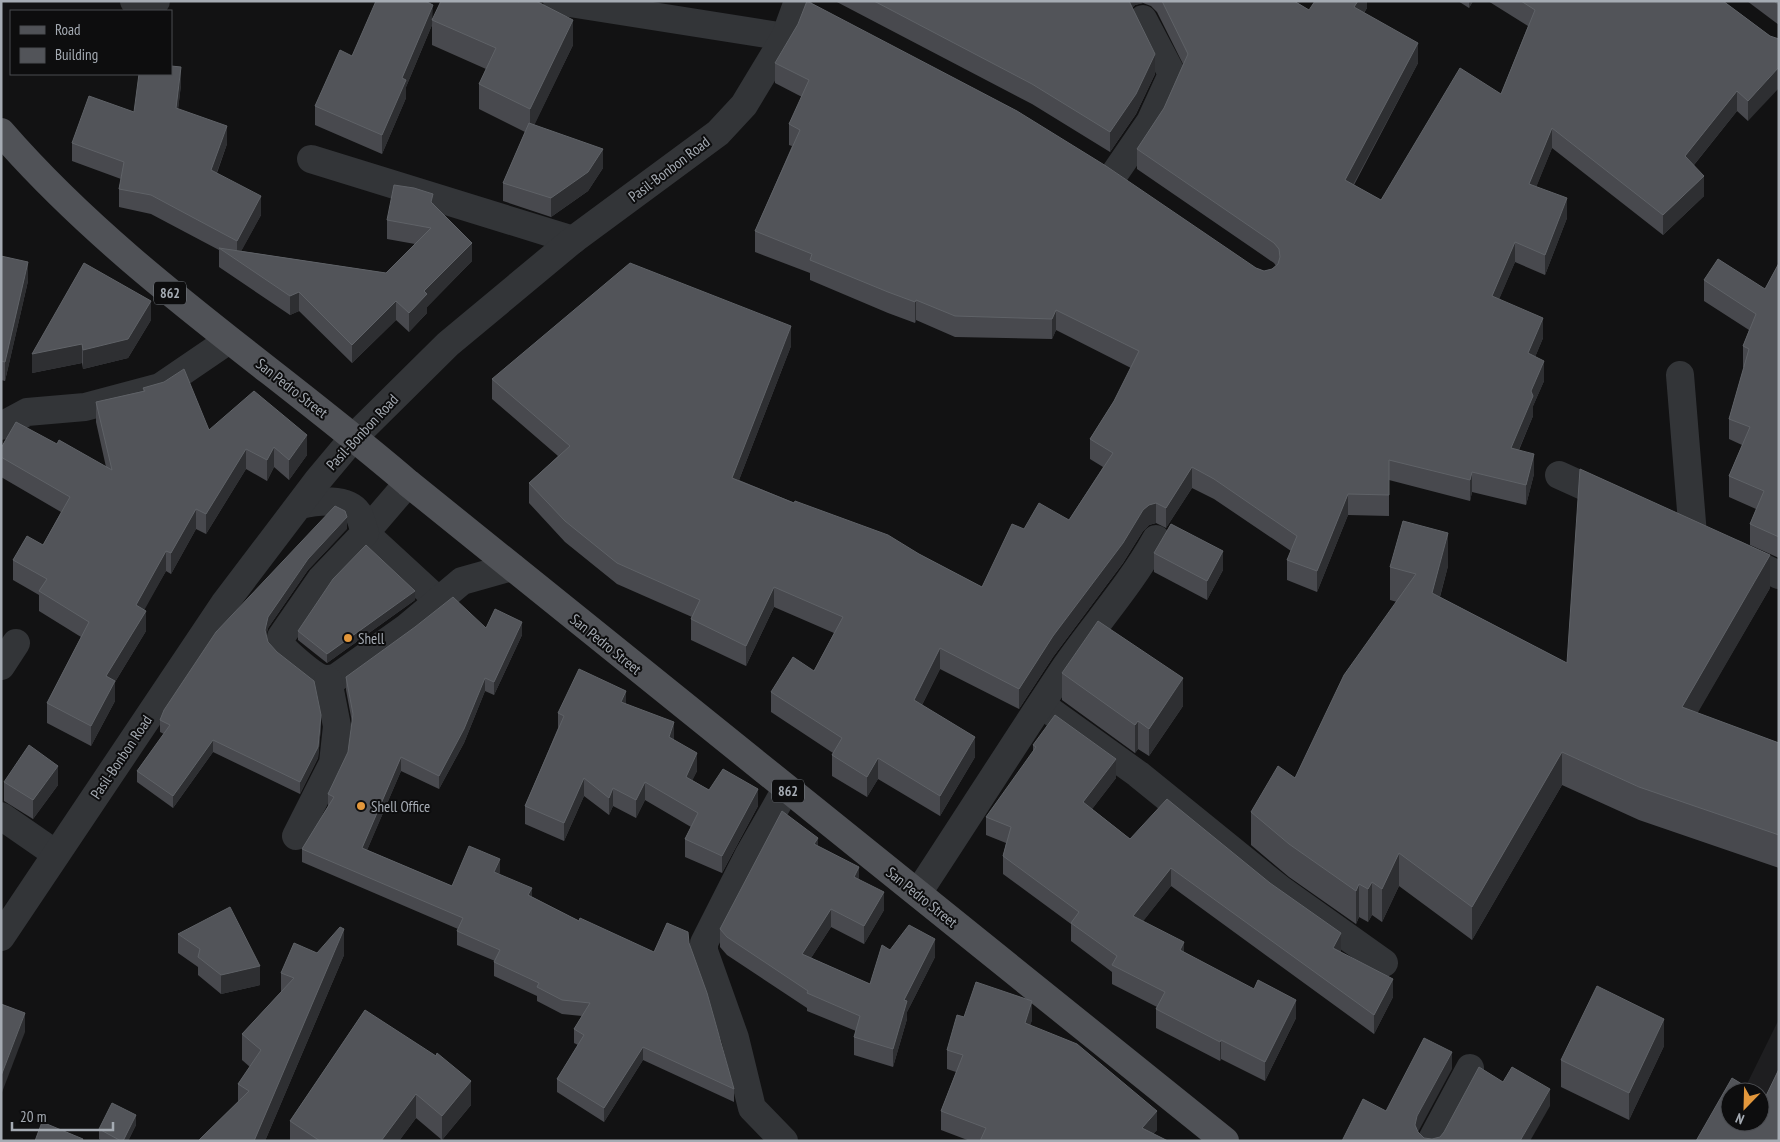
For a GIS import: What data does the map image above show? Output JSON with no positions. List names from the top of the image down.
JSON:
{
  "streets": {
    "main road": ["862", "San Pedro Street"],
    "street": ["Pasil-Bonbon Road"]
  },
  "crossings": [
    ["Pasil-Bonbon Road", "San Pedro Street"]
  ],
  "places": ["Shell", "Shell Office"],
  "legend": ["Road", "Building"],
  "scale_bar": "20 m",
  "north": "bottom left"
}
